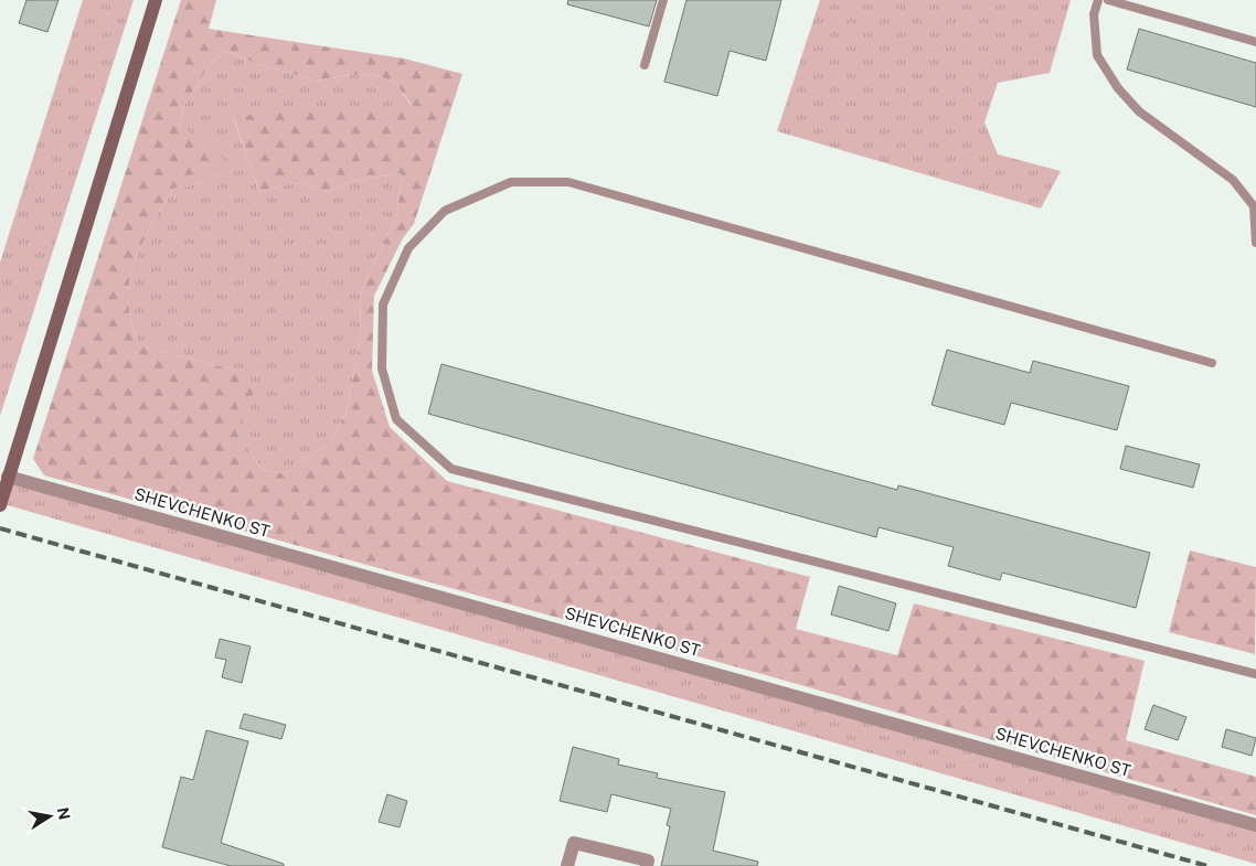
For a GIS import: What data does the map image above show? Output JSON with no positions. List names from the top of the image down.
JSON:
{
  "streets": {
    "street": ["SHEVCHENKO ST"]
  },
  "north": "right"
}
